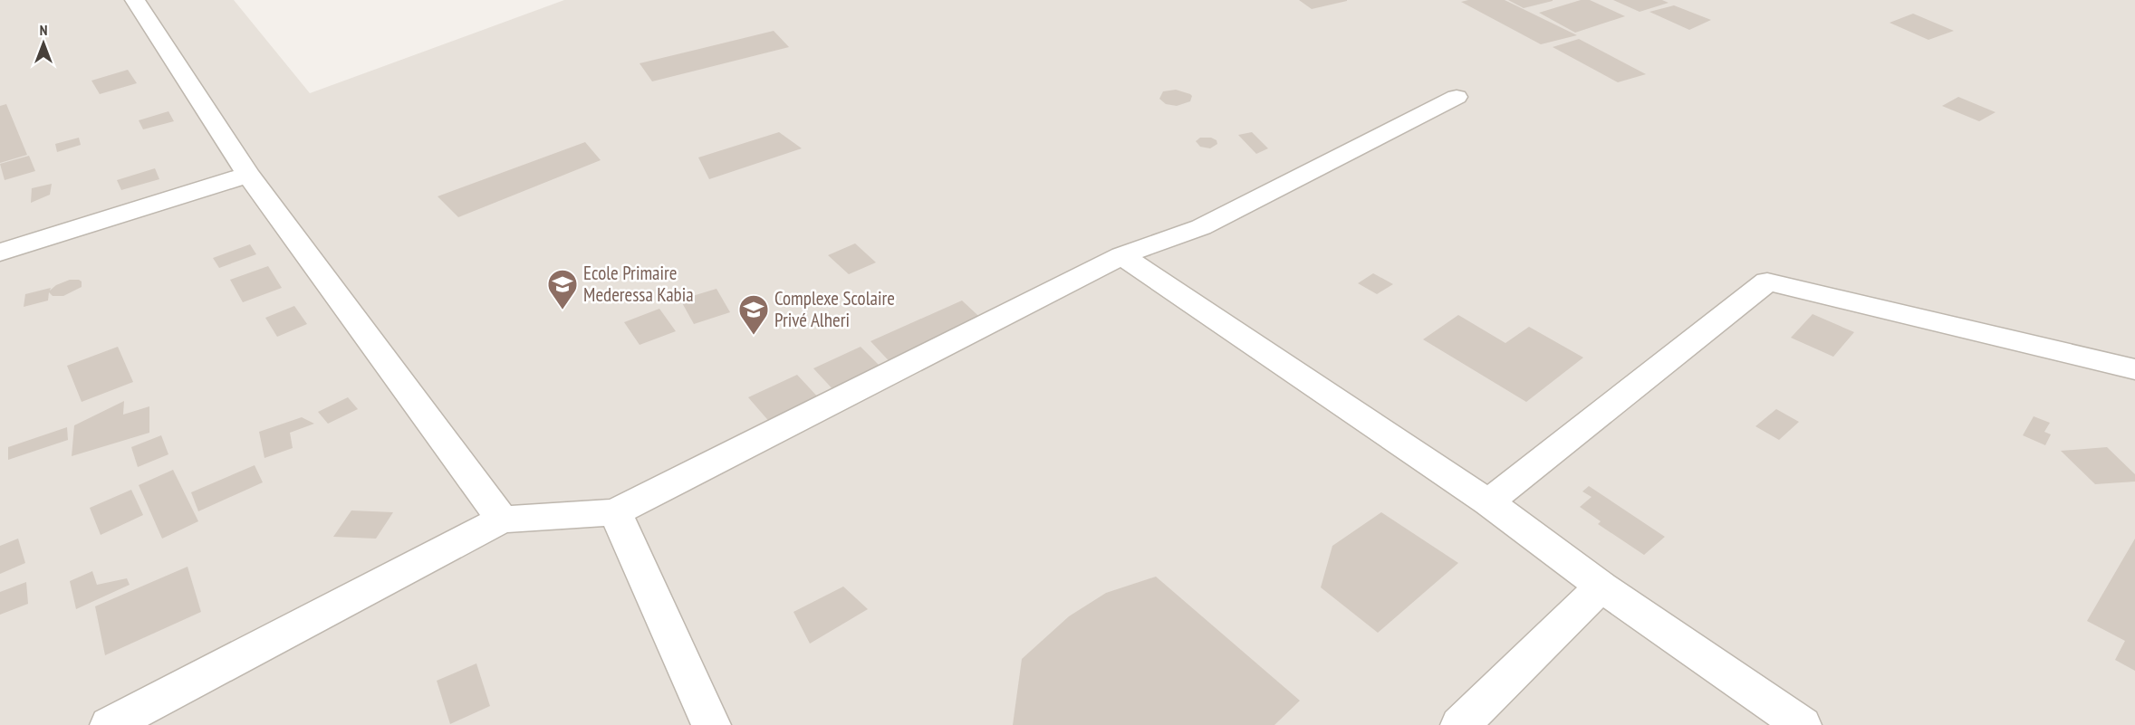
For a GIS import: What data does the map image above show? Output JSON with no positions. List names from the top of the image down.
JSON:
{
  "places": {
    "school or university": ["Ecole Primaire Mederessa Kabia", "Complexe Scolaire Privé Alheri"]
  },
  "north": "top"
}
